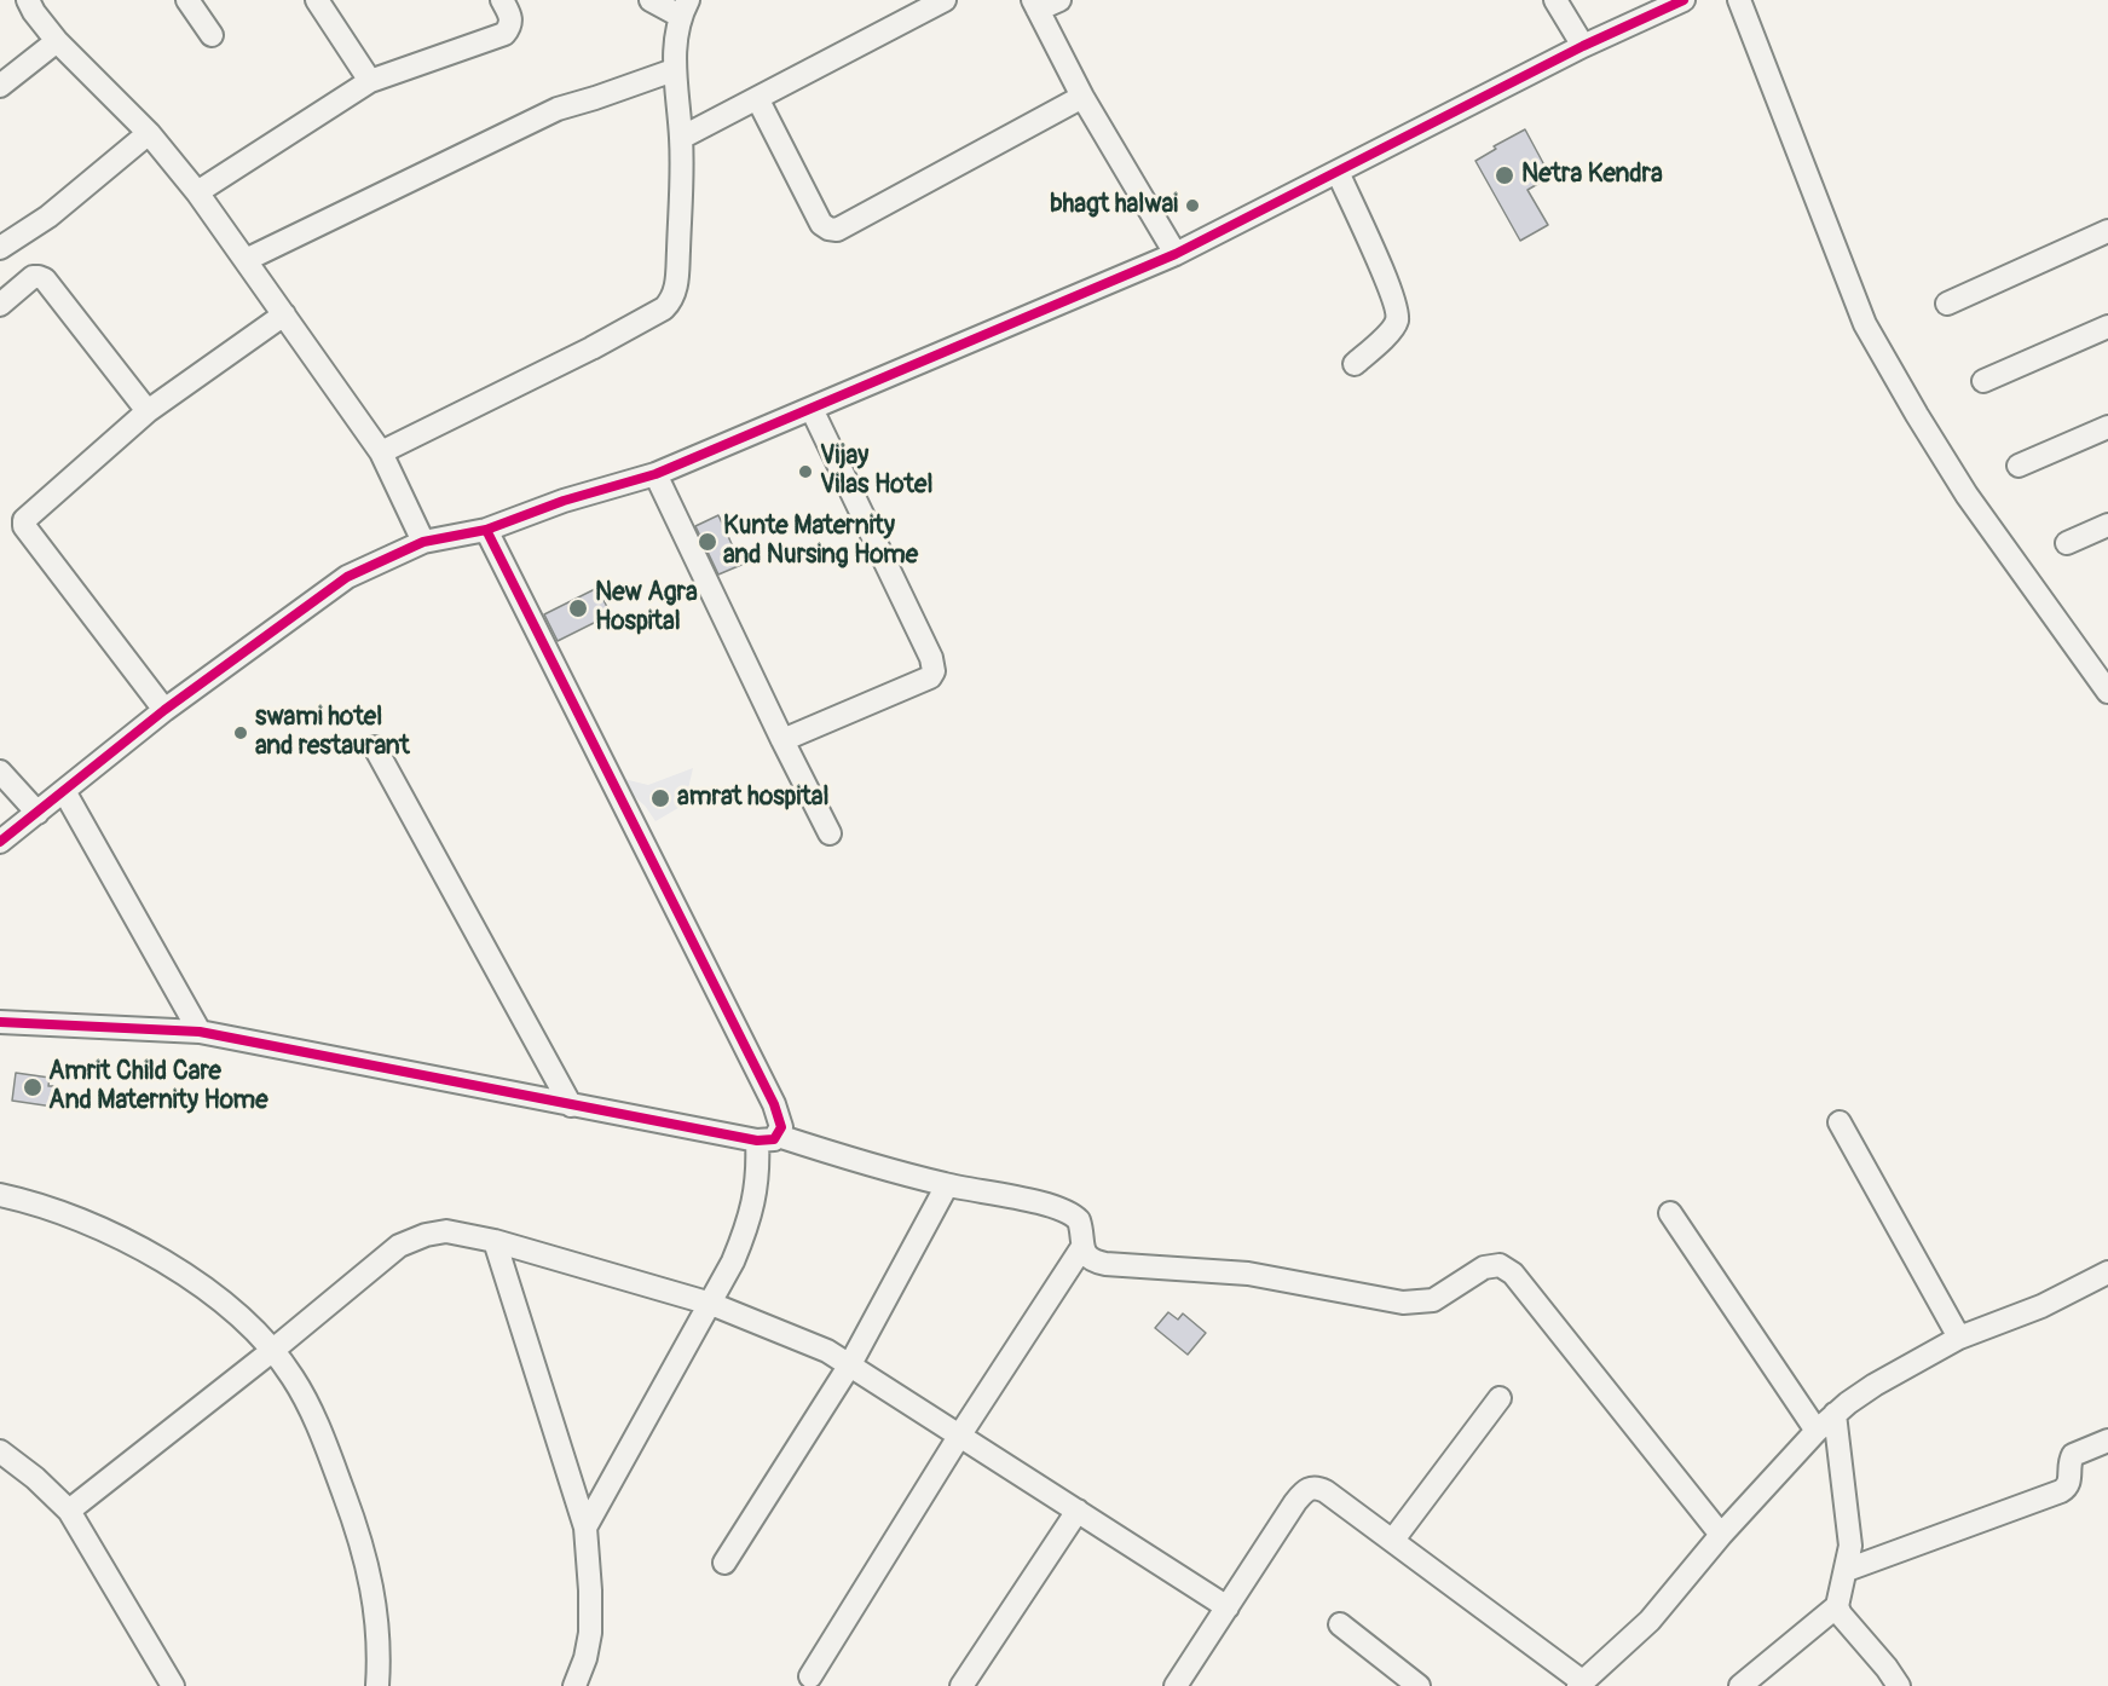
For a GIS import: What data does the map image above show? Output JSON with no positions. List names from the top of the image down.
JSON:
{
  "places": [
    "Netra Kendra",
    "bhagt halwai",
    "Vijay Vilas Hotel",
    "Kunte Maternity and Nursing Home",
    "New Agra Hospital",
    "swami hotel and restaurant",
    "amrat hospital",
    "Amrit Child Care And Maternity Home"
  ]
}
